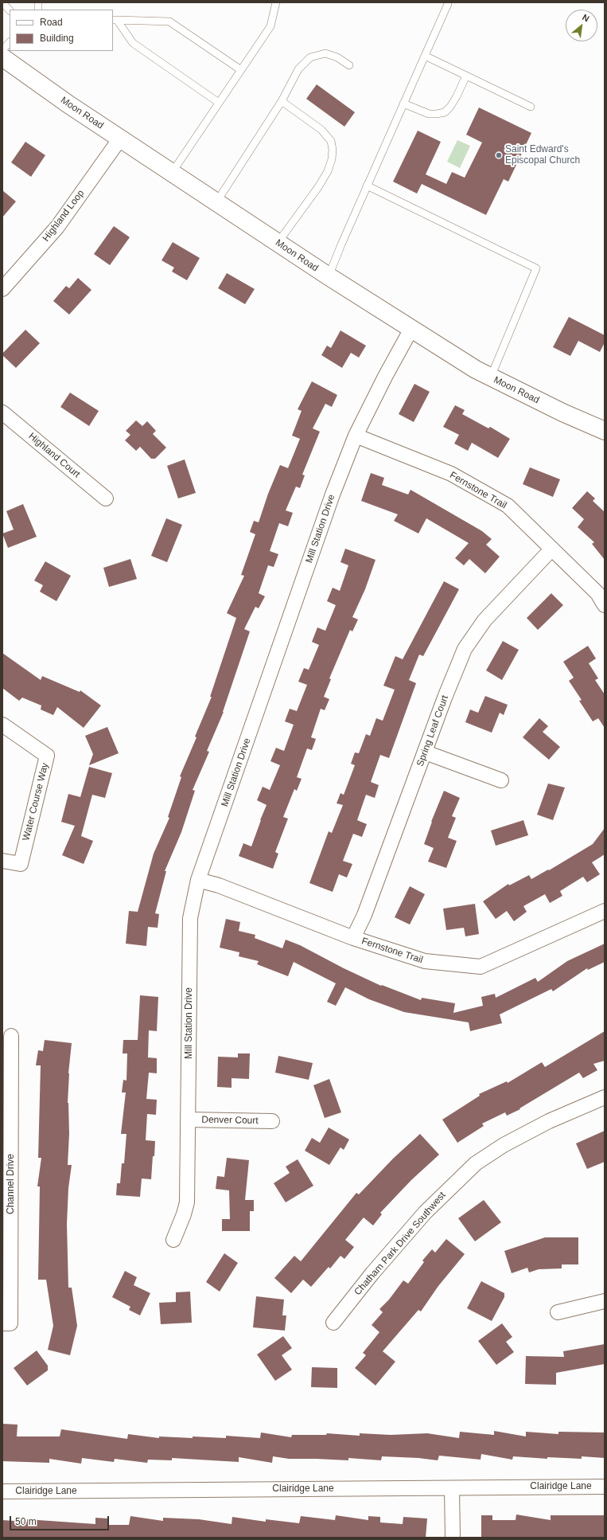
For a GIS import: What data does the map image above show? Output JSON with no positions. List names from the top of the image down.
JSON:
{
  "streets": {
    "street": [
      "Moon Road",
      "Highland Loop",
      "Highland Court",
      "Fernstone Trail",
      "Mill Station Drive",
      "Spring Leaf Court",
      "Water Course Way",
      "Denver Court",
      "Channel Drive",
      "Chatham Park Drive Southwest",
      "Clairidge Lane"
    ]
  },
  "crossings": [
    ["Moon Road", "Highland Loop"],
    ["Moon Road", "Mill Station Drive"],
    ["Fernstone Trail", "Mill Station Drive"],
    ["Fernstone Trail", "Spring Leaf Court"],
    ["Mill Station Drive", "Denver Court"]
  ],
  "places": ["Saint Edward's Episcopal Church"],
  "legend": ["Road", "Building"],
  "scale_bar": "50 m",
  "north": "top right"
}
